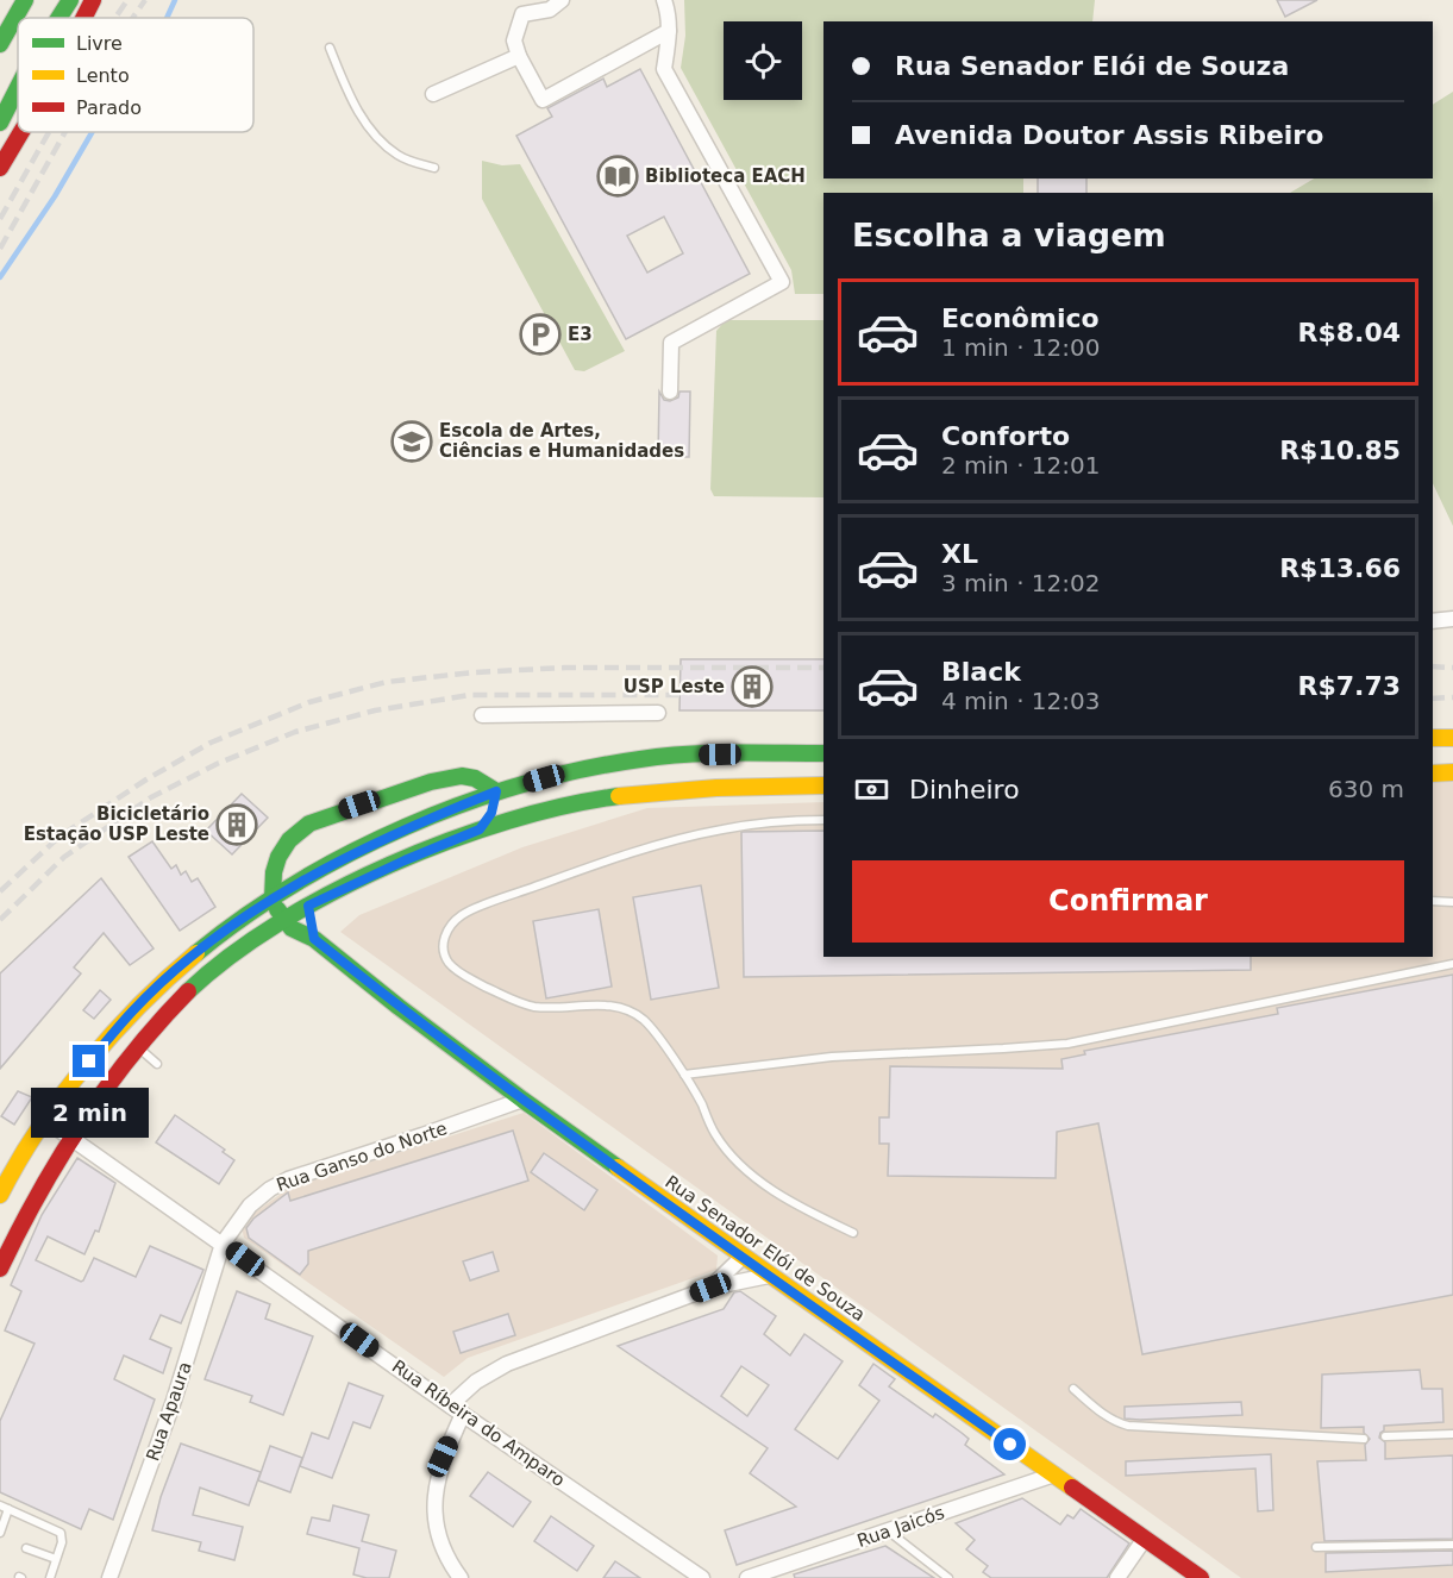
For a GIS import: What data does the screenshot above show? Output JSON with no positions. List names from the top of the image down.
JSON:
{
  "streets": {
    "main road": ["Rua Senador Elói de Souza"],
    "street": [
      "Rua Ganso do Norte",
      "Rua Apaura",
      "Rua Ríbeira do Amparo",
      "Rua Jaicós"
    ]
  },
  "crossings": [
    ["Rua Ganso do Norte", "Rua Senador Elói de Souza"],
    ["Rua Ganso do Norte", "Rua Apaura"],
    ["Rua Ganso do Norte", "Rua Ríbeira do Amparo"],
    ["Rua Senador Elói de Souza", "Rua Jaicós"],
    ["Rua Apaura", "Rua Ríbeira do Amparo"]
  ],
  "places": {
    "library": ["Biblioteca EACH"],
    "parking": ["E3"],
    "school or university": ["Escola de Artes, Ciências e Humanidades"],
    "building": ["USP Leste", "Bicicletário Estação USP Leste"]
  },
  "legend": ["Livre", "Lento", "Parado"],
  "page": {
    "banner": ["Rua Senador Elói de Souza", "Avenida Doutor Assis Ribeiro"],
    "heading": "Escolha a viagem",
    "list": [
      {
        "name": "Econômico",
        "note": "1 min · 12:00",
        "value": "R$8.04"
      },
      {
        "name": "Conforto",
        "note": "2 min · 12:01",
        "value": "R$10.85"
      },
      {
        "name": "XL",
        "note": "3 min · 12:02",
        "value": "R$13.66"
      },
      {
        "name": "Black",
        "note": "4 min · 12:03",
        "value": "R$7.73"
      }
    ],
    "pay": ["Dinheiro", "630 m"],
    "buttons": "Confirmar",
    "bubble": "2 min"
  }
}
